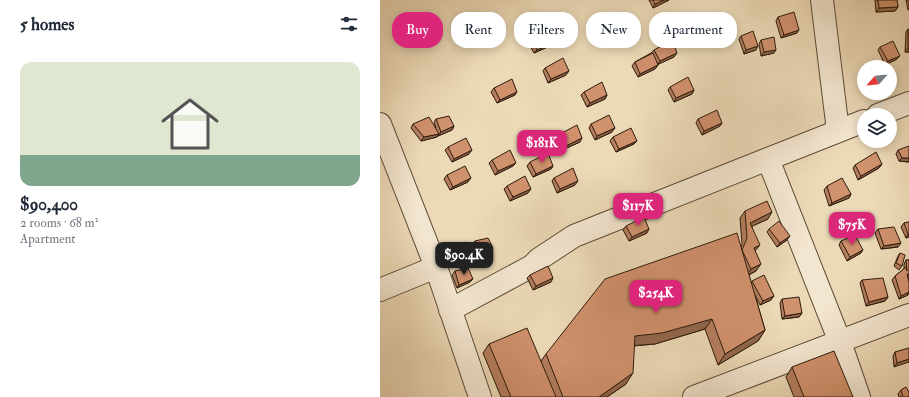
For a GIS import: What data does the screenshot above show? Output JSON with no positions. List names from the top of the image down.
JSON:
{
  "north": "bottom left",
  "page": {
    "heading": "5 homes",
    "chip": [
      "Buy",
      "Rent",
      "Filters",
      "New",
      "Apartment"
    ],
    "list": [
      {
        "name": "$90,400",
        "note": "2 rooms · 68 m² · Apartment"
      }
    ],
    "price": [
      "$181K",
      "$117K",
      "$75K",
      "$90.4K",
      "$254K"
    ]
  }
}
